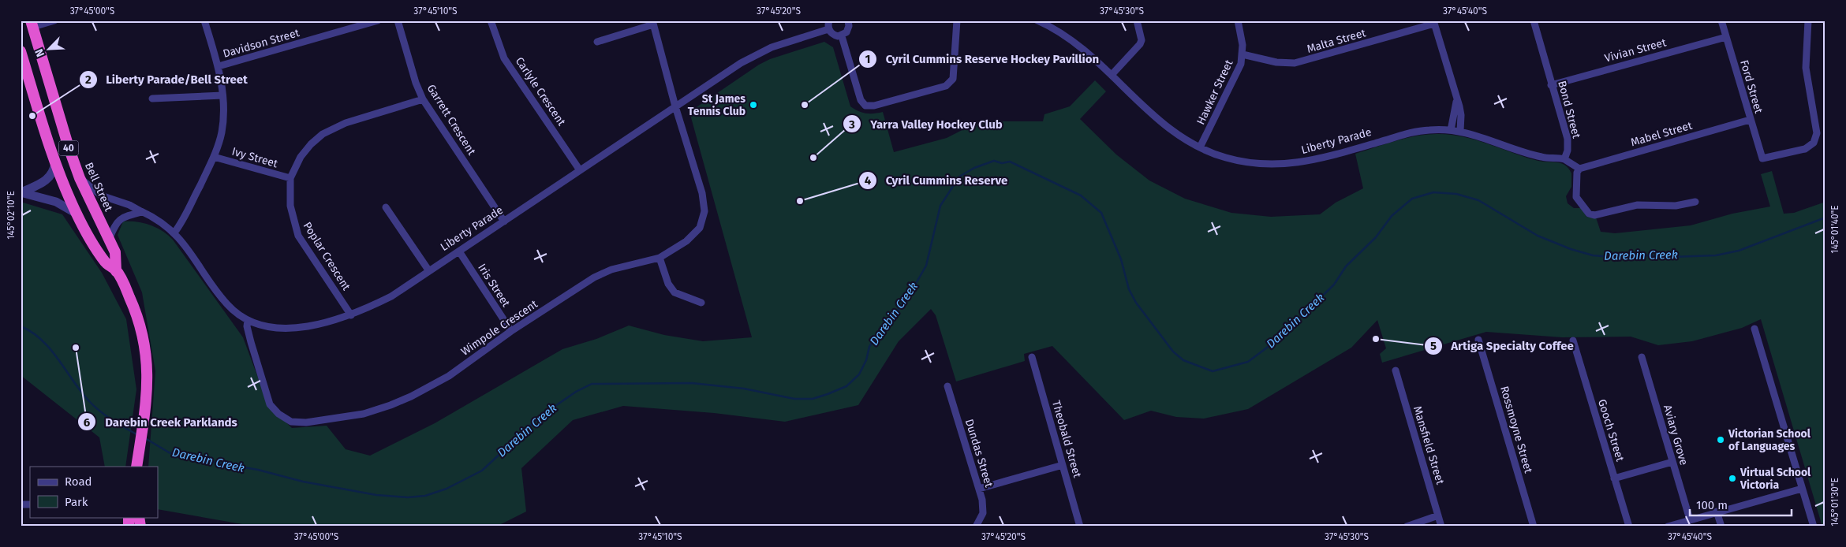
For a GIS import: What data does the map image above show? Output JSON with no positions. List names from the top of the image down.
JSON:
{
  "streets": {
    "highway": ["40", "Bell Street"],
    "street": [
      "Malta Street",
      "Davidson Street",
      "Vivian Street",
      "Ford Street",
      "Carlyle Crescent",
      "Hawker Street",
      "Bond Street",
      "Garrett Crescent",
      "Mabel Street",
      "Liberty Parade",
      "Ivy Street",
      "Poplar Crescent",
      "Iris Street",
      "Wimpole Crescent",
      "Rossmoyne Street",
      "Gooch Street",
      "Aviary Grove",
      "Theobald Street",
      "Mansfield Street",
      "Dundas Street"
    ]
  },
  "crossings": [
    ["Malta Street", "Hawker Street"],
    ["Vivian Street", "Ford Street"],
    ["Vivian Street", "Bond Street"],
    ["Ford Street", "Mabel Street"],
    ["Carlyle Crescent", "Liberty Parade"],
    ["Hawker Street", "Liberty Parade"],
    ["Bond Street", "Liberty Parade"],
    ["Garrett Crescent", "Liberty Parade"],
    ["Garrett Crescent", "Poplar Crescent"],
    ["Liberty Parade", "Bell Street"],
    ["Liberty Parade", "Poplar Crescent"],
    ["Liberty Parade", "Iris Street"],
    ["Liberty Parade", "Wimpole Crescent"],
    ["Ivy Street", "Poplar Crescent"],
    ["Iris Street", "Wimpole Crescent"]
  ],
  "water": ["Darebin Creek"],
  "places": [
    "St James Tennis Club",
    "Cyril Cummins Reserve Hockey Pavillion",
    "Liberty Parade/Bell Street",
    "Yarra Valley Hockey Club",
    "Cyril Cummins Reserve",
    "Artiga Specialty Coffee",
    "Darebin Creek Parklands",
    "Victorian School of Languages",
    "Virtual School Victoria"
  ],
  "legend": ["Road", "Park"],
  "scale_bar": "100 m",
  "north": "bottom left",
  "coordinates": [
    "37°45'00\"S",
    "37°45'10\"S",
    "37°45'20\"S",
    "37°45'30\"S",
    "37°45'40\"S",
    "145°02'10\"E",
    "145°01'40\"E",
    "145°01'30\"E"
  ]
}
